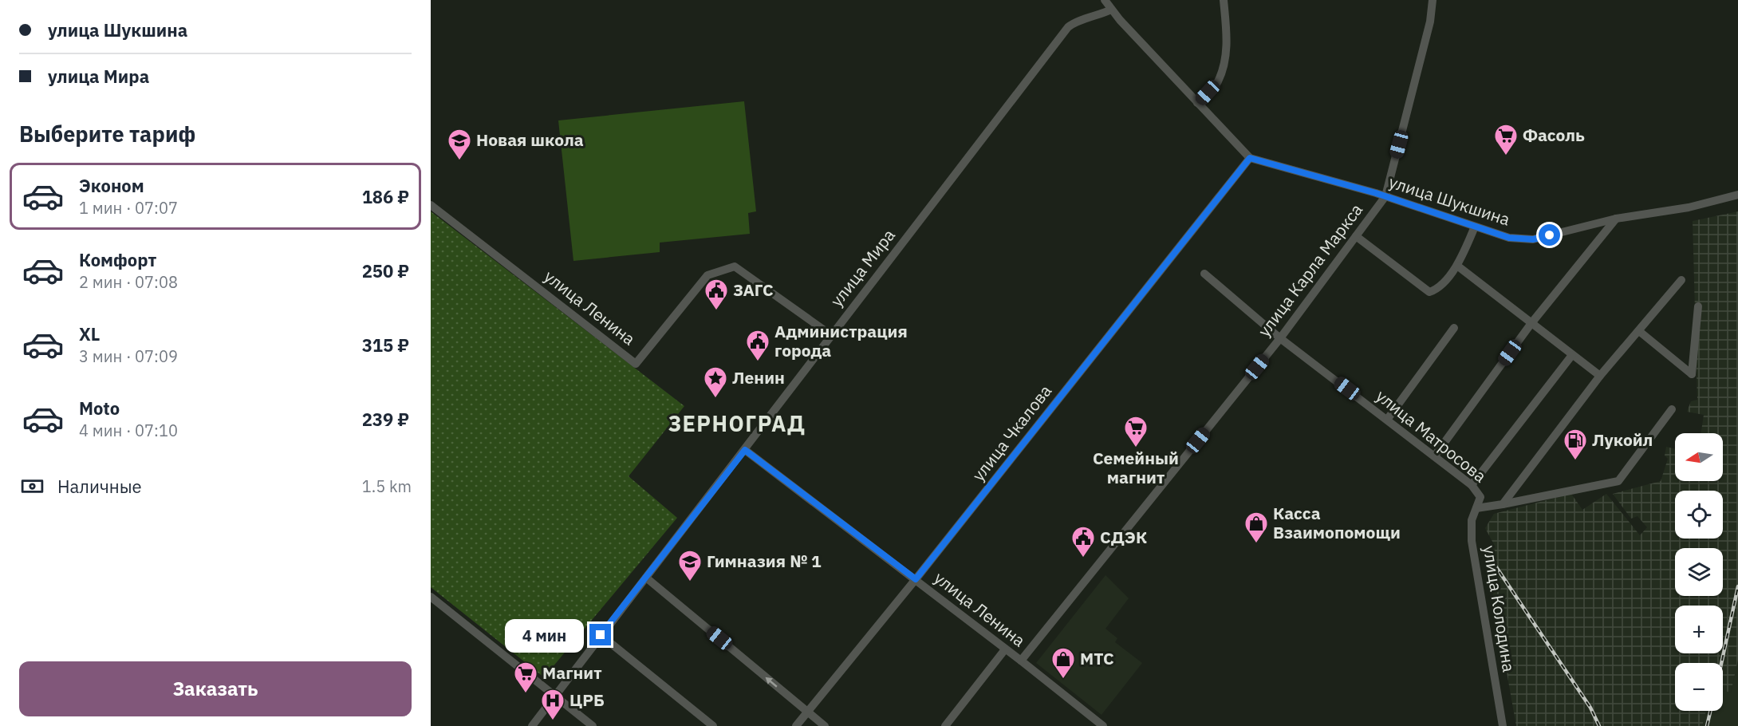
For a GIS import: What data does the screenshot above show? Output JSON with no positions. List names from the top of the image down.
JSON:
{
  "streets": {
    "street": [
      "улица Шукшина",
      "улица Мира",
      "улица Карла Маркса",
      "улица Ленина",
      "улица Чкалова",
      "улица Матросова",
      "улица Колодина"
    ]
  },
  "crossings": [
    ["улица Шукшина", "улица Карла Маркса"],
    ["улица Шукшина", "улица Чкалова"],
    ["улица Мира", "улица Ленина"],
    ["улица Карла Маркса", "улица Ленина"],
    ["улица Карла Маркса", "улица Матросова"],
    ["улица Ленина", "улица Чкалова"],
    ["улица Матросова", "улица Колодина"]
  ],
  "districts": ["ЗЕРНОГРАД"],
  "places": {
    "supermarket": ["Фасоль", "Семейный магнит", "Магнит"],
    "school or university": ["Новая школа", "Гимназия № 1"],
    "public building": ["ЗАГС", "Администрация города", "СДЭК"],
    "place": ["Ленин"],
    "fuel station": ["Лукойл"],
    "shop": ["Касса Взаимопомощи", "МТС"],
    "hospital": ["ЦРБ"]
  },
  "north": "left",
  "page": {
    "banner": ["улица Шукшина", "улица Мира"],
    "heading": "Выберите тариф",
    "list": [
      {
        "name": "Эконом",
        "note": "1 мин · 07:07",
        "value": "186 ₽"
      },
      {
        "name": "Комфорт",
        "note": "2 мин · 07:08",
        "value": "250 ₽"
      },
      {
        "name": "XL",
        "note": "3 мин · 07:09",
        "value": "315 ₽"
      },
      {
        "name": "Moto",
        "note": "4 мин · 07:10",
        "value": "239 ₽"
      }
    ],
    "map_buttons": ["+", "−"],
    "pay": ["Наличные", "1.5 km"],
    "bubble": "4 мин",
    "buttons": "Заказать"
  }
}
